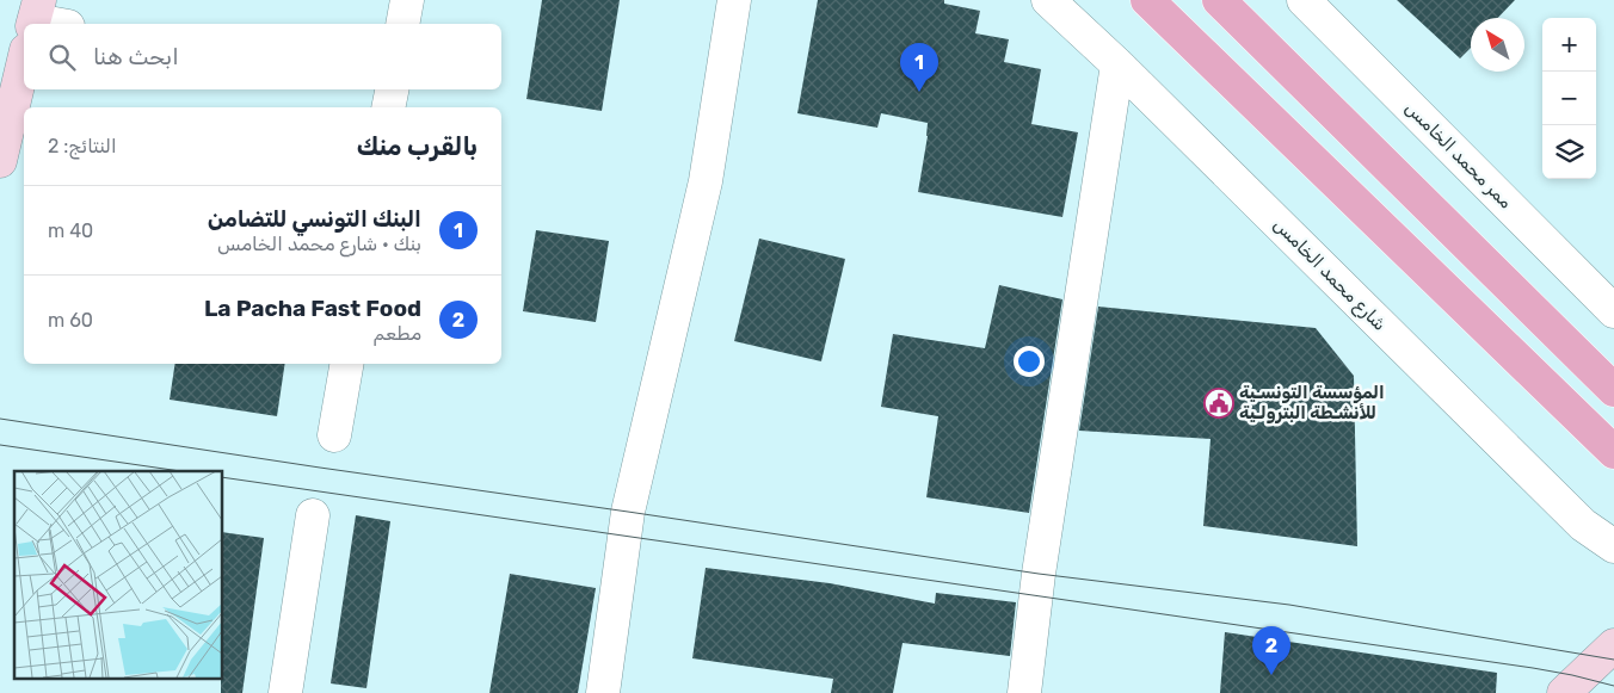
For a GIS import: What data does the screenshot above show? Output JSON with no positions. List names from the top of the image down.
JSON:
{
  "streets": {
    "street": ["ممر محمد الخامس", "شارع محمد الخامس"]
  },
  "places": {
    "public building": ["المؤسسة التونسـية للأنشـطة البترولـية"]
  },
  "north": "top left",
  "page": {
    "map_buttons": ["+", "−"],
    "search": "ابحث هنا",
    "pins": ["1", "2"],
    "heading": ["بالقرب منك", "النتائج: 2"],
    "list": [
      {
        "mark": "1",
        "name": "البنك التونسي للتضامن",
        "note": "بنك · شارع محمد الخامس",
        "value": "40 m"
      },
      {
        "mark": "2",
        "name": "La Pacha Fast Food",
        "note": "مطعم",
        "value": "60 m"
      }
    ]
  }
}
